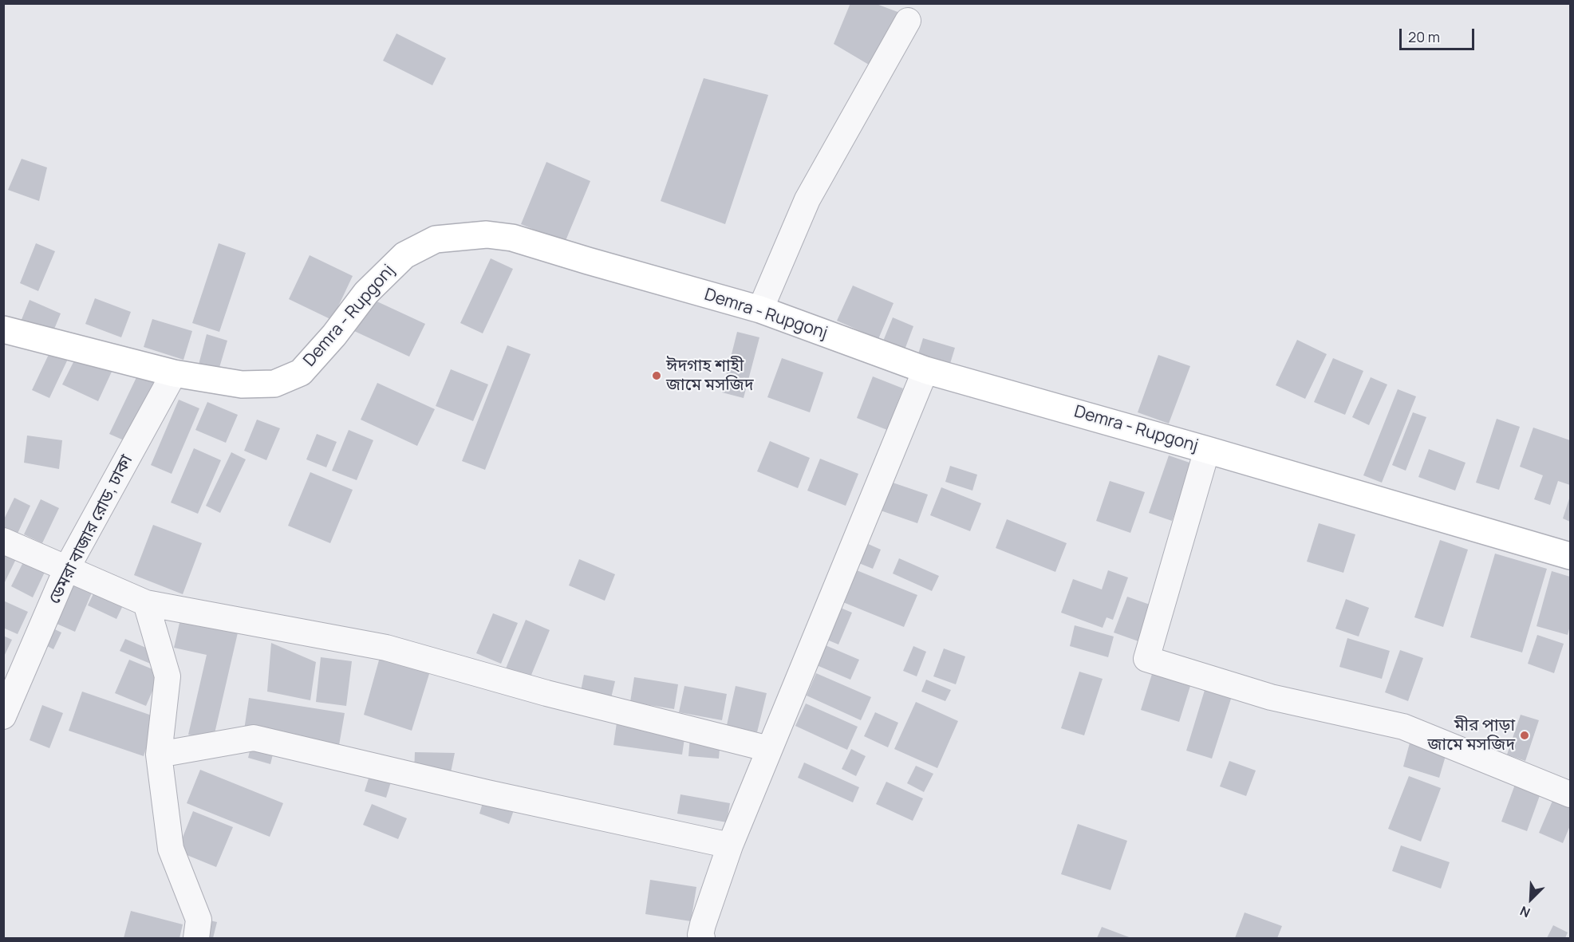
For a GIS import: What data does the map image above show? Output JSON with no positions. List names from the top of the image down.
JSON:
{
  "streets": {
    "street": ["Demra - Rupgonj", "ডেমরা বাজার রোড, ঢাকা"]
  },
  "crossings": [
    ["Demra - Rupgonj", "ডেমরা বাজার রোড, ঢাকা"]
  ],
  "places": ["ঈদগাহ শাহী জামে মসজিদ", "মীর পাড়া জামে মসজিদ"],
  "scale_bar": "20 m",
  "north": "bottom left"
}
